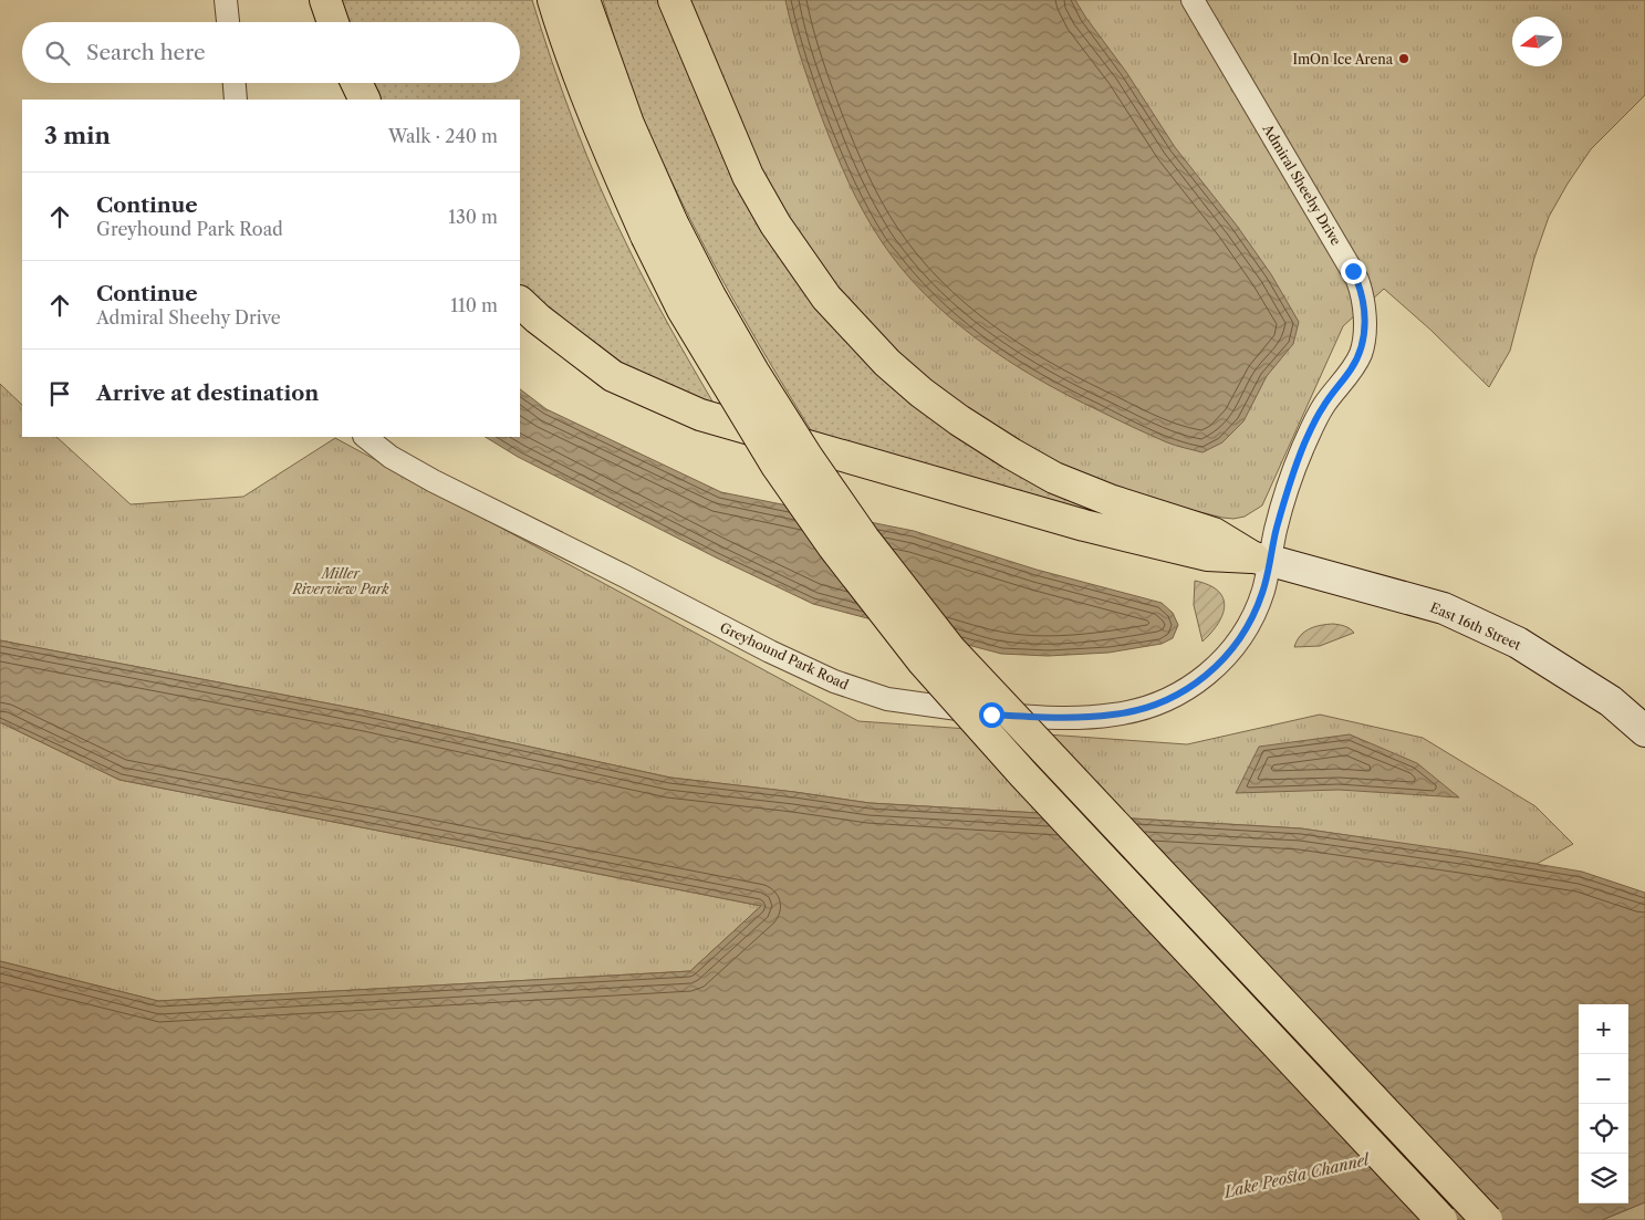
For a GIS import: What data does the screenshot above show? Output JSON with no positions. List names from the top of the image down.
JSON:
{
  "streets": {
    "main road": ["East 16th Street"],
    "street": ["Admiral Sheehy Drive", "Greyhound Park Road"]
  },
  "crossings": [
    ["Admiral Sheehy Drive", "East 16th Street"],
    ["Admiral Sheehy Drive", "Greyhound Park Road"],
    ["East 16th Street", "Greyhound Park Road"]
  ],
  "water": ["Lake Peosta Channel"],
  "parks": ["Miller Riverview Park"],
  "places": ["ImOn Ice Arena"],
  "north": "left",
  "page": {
    "search": "Search here",
    "heading": ["3 min", "Walk · 240 m"],
    "list": [
      ["Continue", "Greyhound Park Road", "130 m"],
      ["Continue", "Admiral Sheehy Drive", "110 m"],
      "Arrive at destination"
    ],
    "map_buttons": ["+", "−"]
  }
}
